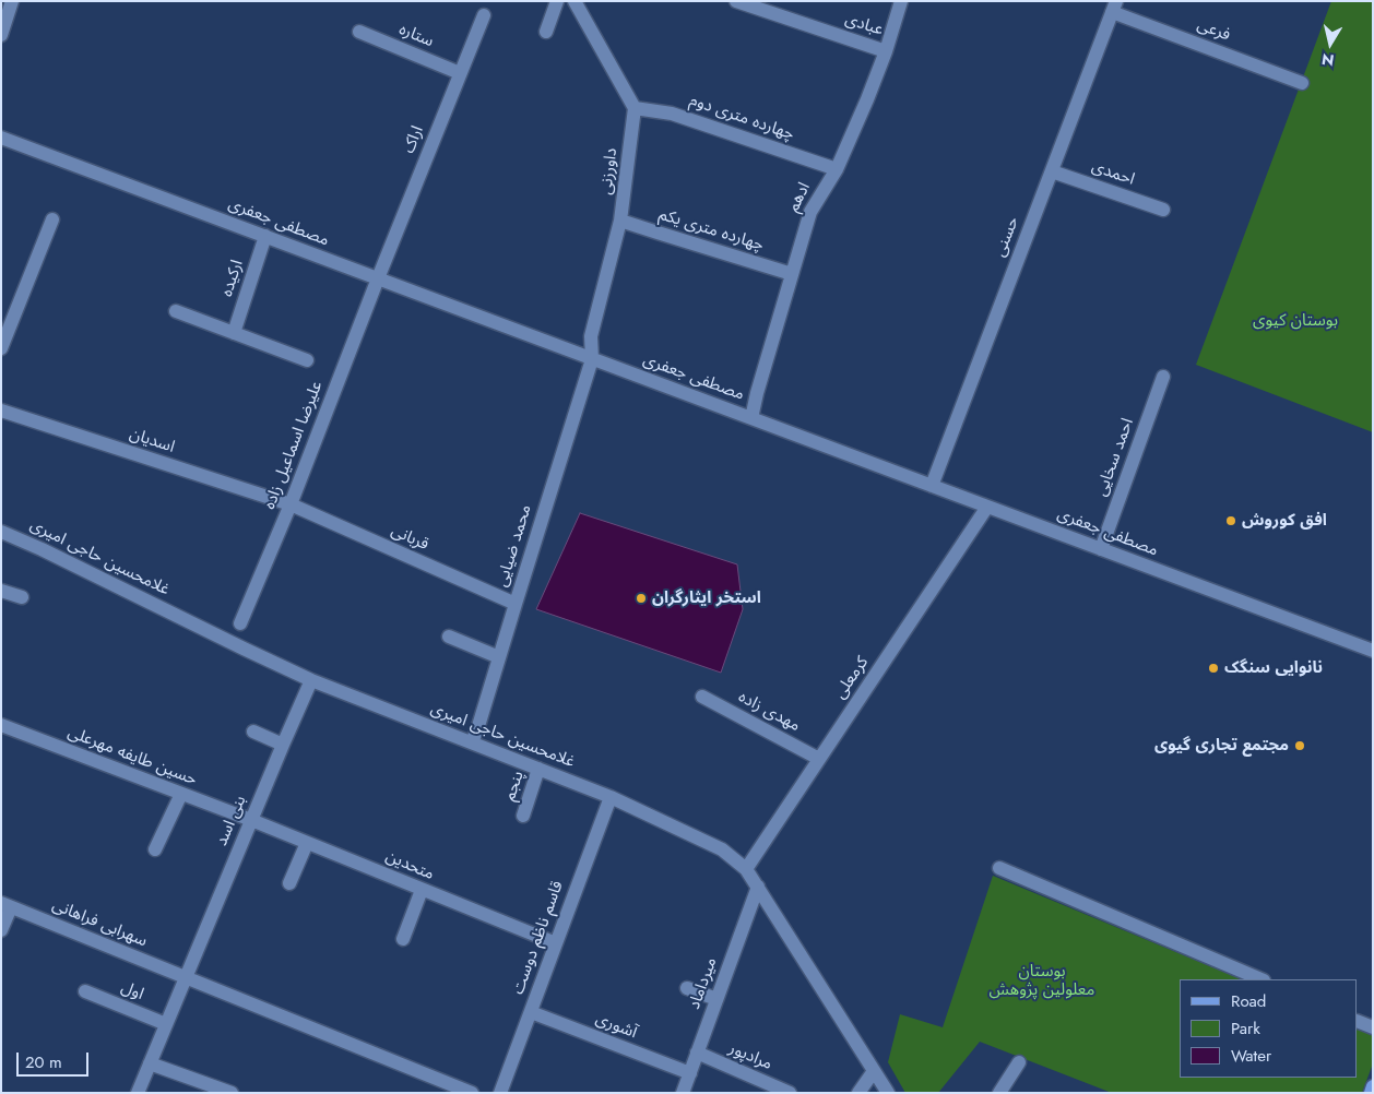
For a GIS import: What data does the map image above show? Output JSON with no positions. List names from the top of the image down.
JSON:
{
  "streets": {
    "street": [
      "عبادی",
      "فرعی",
      "ستاره",
      "چهارده متری دوم",
      "اراک",
      "داورزنی",
      "احمدی",
      "ادهم",
      "مصطفی جعفری",
      "چهارده متری یکم",
      "حسنی",
      "ارکیده",
      "اسدیان",
      "علیرضا اسماعیل زاده",
      "احمد سخایی",
      "قربانی",
      "محمد ضیایی",
      "غلامحسین حاجی امیری",
      "کرمعلی",
      "مهدی زاده",
      "حسین طایفه مهرعلی",
      "پنجم",
      "بنی اسد",
      "متحدین",
      "سهرابی فراهانی",
      "قاسم ناظم دوست",
      "میرداماد",
      "اول",
      "آشوری",
      "مرادپور"
    ]
  },
  "crossings": [
    ["عبادی", "ادهم"],
    ["فرعی", "حسنی"],
    ["ستاره", "اراک"],
    ["چهارده متری دوم", "داورزنی"],
    ["چهارده متری دوم", "ادهم"],
    ["اراک", "مصطفی جعفری"],
    ["اراک", "علیرضا اسماعیل زاده"],
    ["داورزنی", "مصطفی جعفری"],
    ["داورزنی", "چهارده متری یکم"],
    ["داورزنی", "محمد ضیایی"],
    ["احمدی", "حسنی"],
    ["ادهم", "مصطفی جعفری"],
    ["ادهم", "چهارده متری یکم"],
    ["مصطفی جعفری", "حسنی"],
    ["مصطفی جعفری", "ارکیده"],
    ["مصطفی جعفری", "علیرضا اسماعیل زاده"],
    ["مصطفی جعفری", "احمد سخایی"],
    ["مصطفی جعفری", "محمد ضیایی"],
    ["مصطفی جعفری", "کرمعلی"],
    ["اسدیان", "علیرضا اسماعیل زاده"],
    ["اسدیان", "قربانی"],
    ["علیرضا اسماعیل زاده", "قربانی"],
    ["قربانی", "محمد ضیایی"],
    ["محمد ضیایی", "غلامحسین حاجی امیری"],
    ["غلامحسین حاجی امیری", "کرمعلی"],
    ["غلامحسین حاجی امیری", "پنجم"],
    ["غلامحسین حاجی امیری", "بنی اسد"],
    ["غلامحسین حاجی امیری", "قاسم ناظم دوست"],
    ["غلامحسین حاجی امیری", "میرداماد"],
    ["کرمعلی", "مهدی زاده"],
    ["حسین طایفه مهرعلی", "بنی اسد"],
    ["حسین طایفه مهرعلی", "متحدین"],
    ["بنی اسد", "متحدین"],
    ["بنی اسد", "سهرابی فراهانی"],
    ["بنی اسد", "اول"],
    ["متحدین", "قاسم ناظم دوست"],
    ["قاسم ناظم دوست", "آشوری"],
    ["میرداماد", "آشوری"],
    ["میرداماد", "مرادپور"]
  ],
  "parks": ["بوستان کیوی", "بوستان معلولین پژوهش"],
  "places": [
    "افق کوروش",
    "استخر ایثارگران",
    "نانوایی سنگک",
    "مجتمع تجاری گیوی"
  ],
  "legend": ["Road", "Park", "Water"],
  "scale_bar": "20 m",
  "north": "bottom"
}
